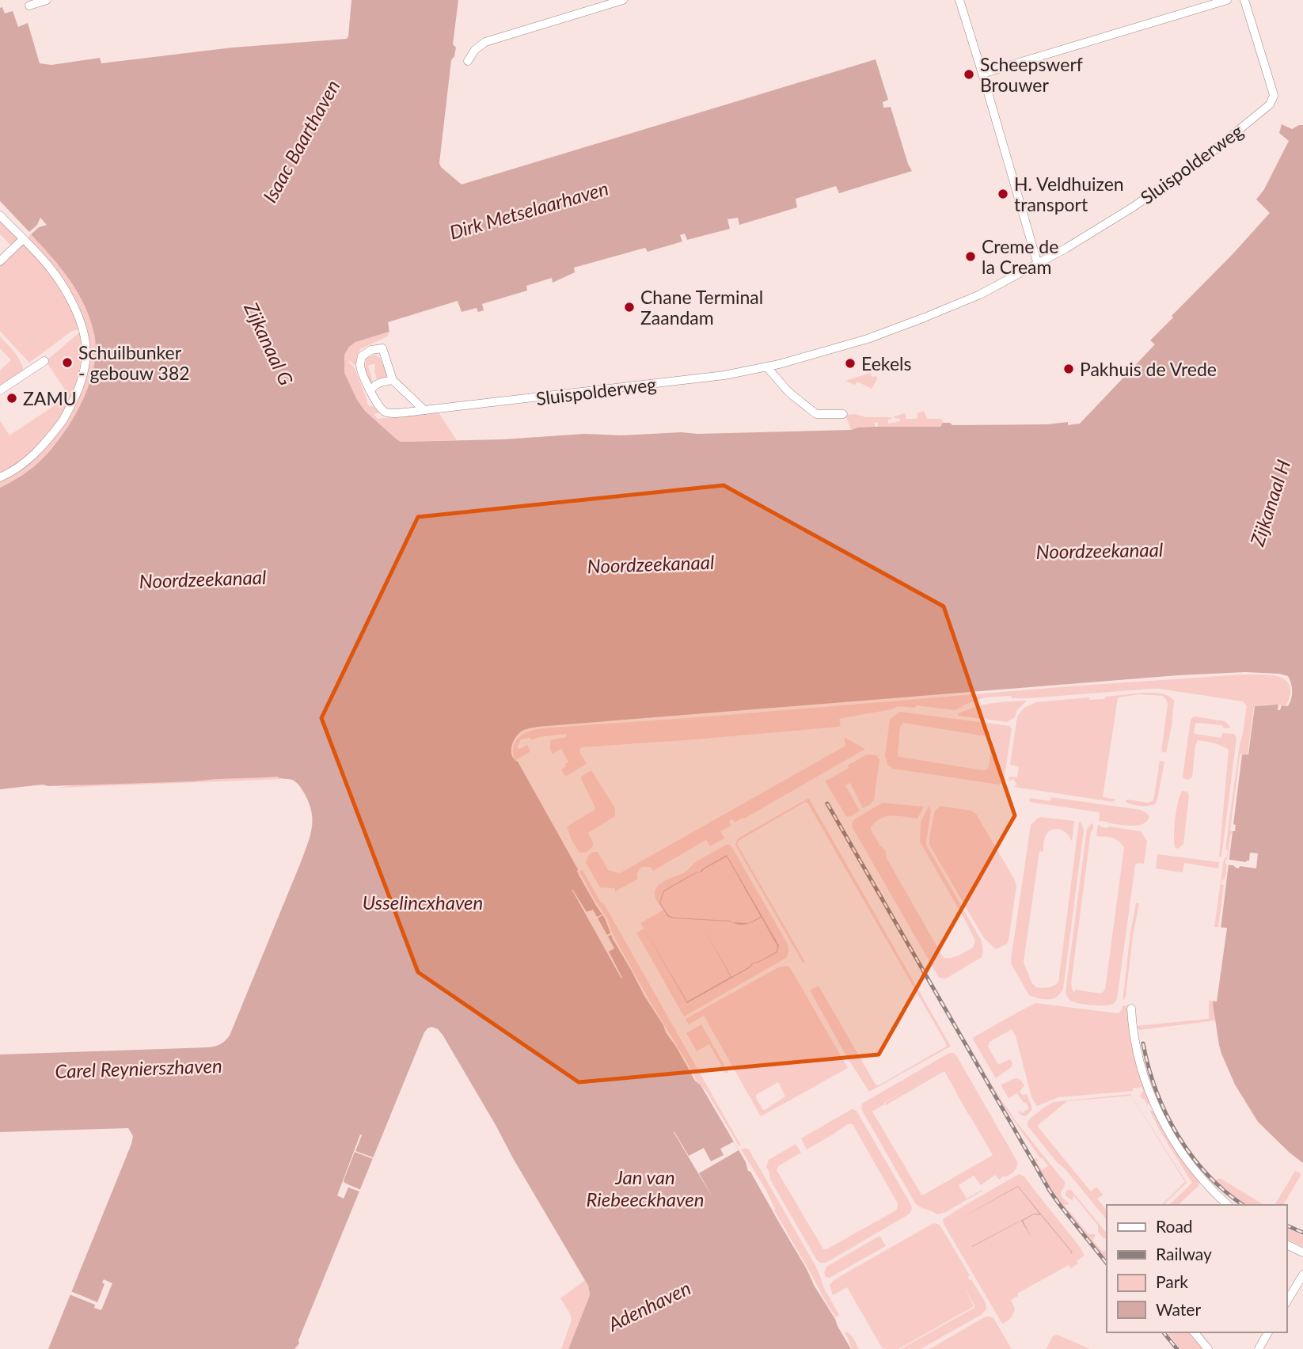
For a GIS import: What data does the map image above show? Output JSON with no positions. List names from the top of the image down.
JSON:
{
  "streets": {
    "street": ["Sluispolderweg"]
  },
  "water": [
    "Isaac Baarthaven",
    "Dirk Metselaarhaven",
    "Zijkanaal G",
    "Zijkanaal H",
    "Noordzeekanaal",
    "Usselincxhaven",
    "Carel Reynierszhaven",
    "Jan van Riebeeckhaven",
    "Adenhaven"
  ],
  "places": [
    "Scheepswerf Brouwer",
    "H. Veldhuizen transport",
    "Creme de la Cream",
    "Chane Terminal Zaandam",
    "Schuilbunker - gebouw 382",
    "Eekels",
    "Pakhuis de Vrede",
    "ZAMU"
  ],
  "legend": [
    "Road",
    "Railway",
    "Park",
    "Water"
  ]
}
